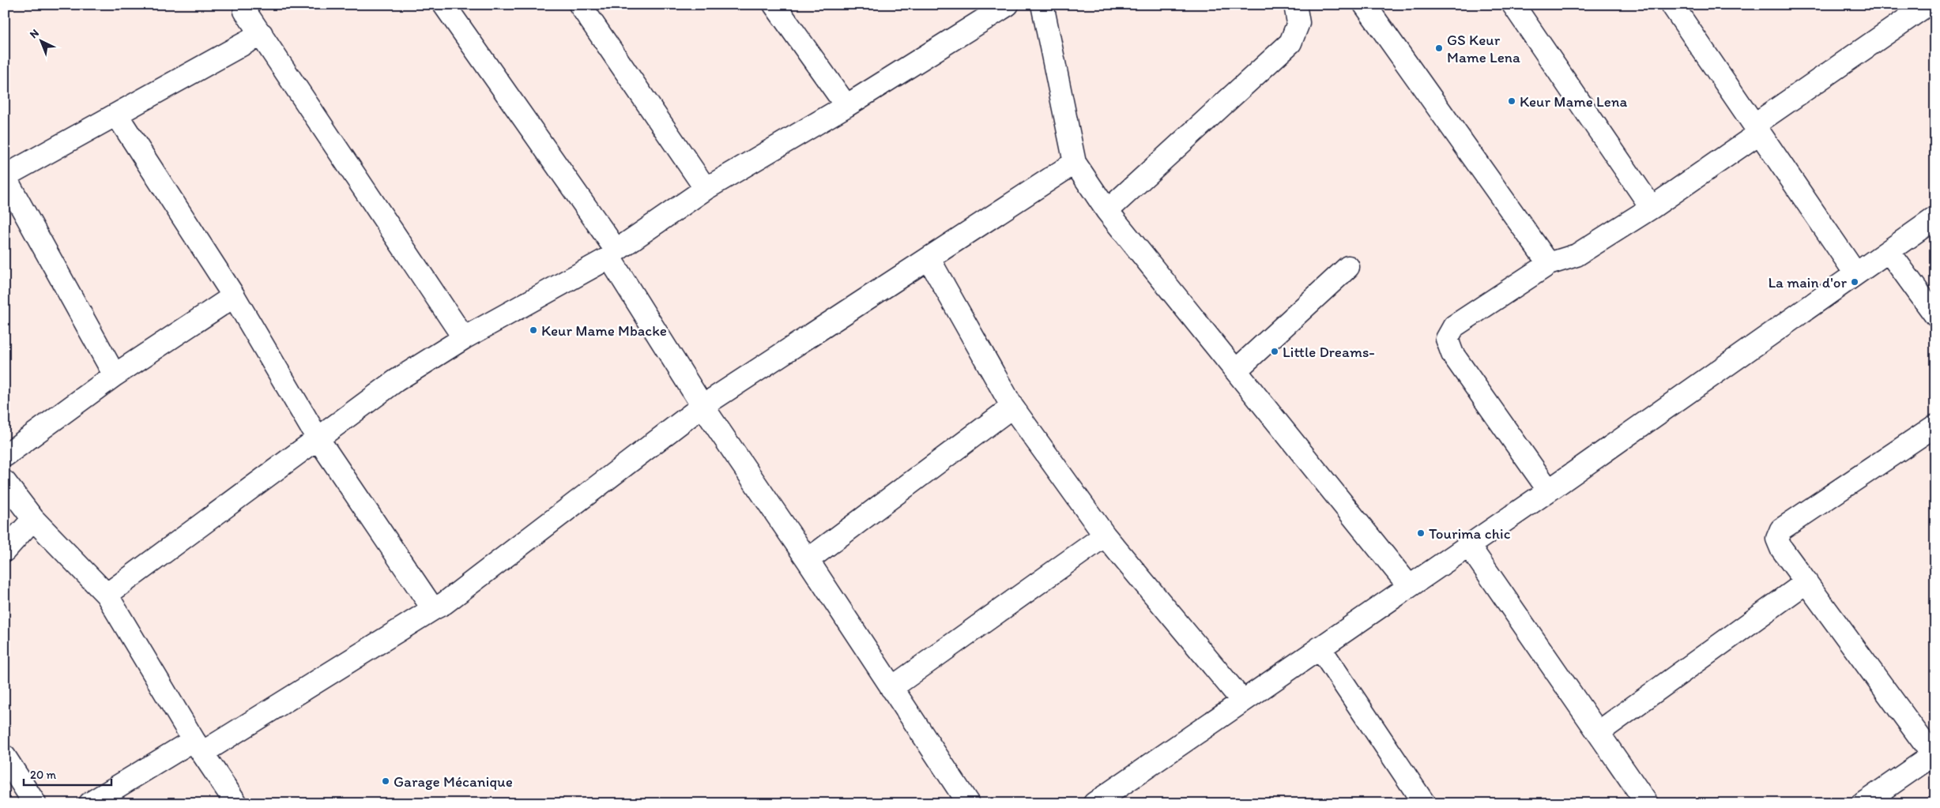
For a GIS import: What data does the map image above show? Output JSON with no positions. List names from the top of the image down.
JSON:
{
  "places": [
    "GS Keur Mame Lena",
    "Keur Mame Lena",
    "La main d'or",
    "Keur Mame Mbacke",
    "Little Dreams-",
    "Tourima chic",
    "Garage Mécanique"
  ],
  "scale_bar": "20 m",
  "north": "top left"
}
